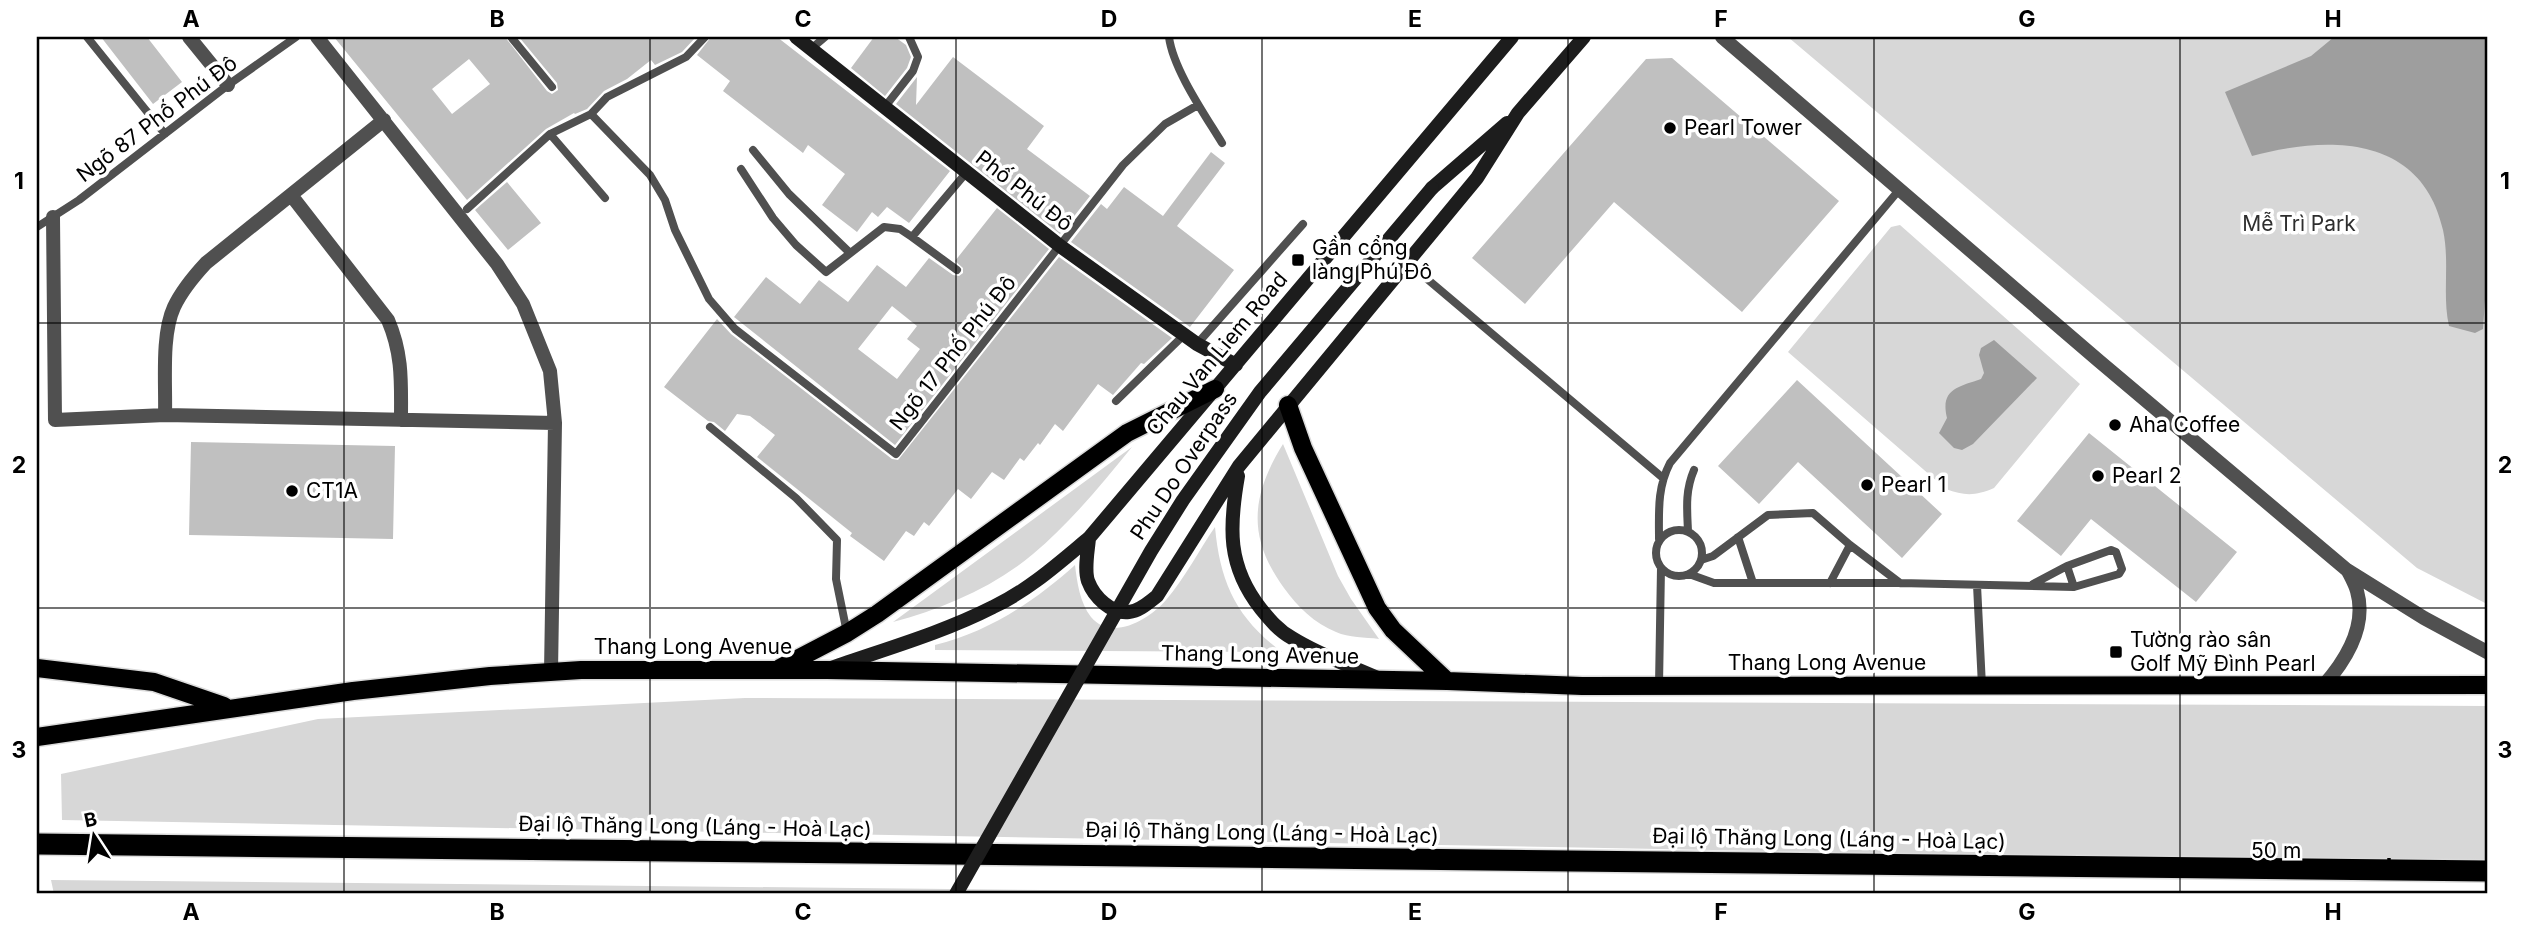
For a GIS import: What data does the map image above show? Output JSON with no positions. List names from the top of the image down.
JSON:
{
  "streets": {
    "highway": ["Đại lộ Thăng Long (Láng - Hoà Lạc)"],
    "main road": [
      "Phố Phú Đô",
      "Chau Van Liem Road",
      "Phu Do Overpass",
      "Thang Long Avenue"
    ],
    "lane": ["Ngõ 87 Phố Phú Đô", "Ngõ 17 Phố Phú Đô"]
  },
  "crossings": [
    ["Phố Phú Đô", "Ngõ 17 Phố Phú Đô"],
    ["Phố Phú Đô", "Chau Van Liem Road"],
    ["Chau Van Liem Road", "Thang Long Avenue"]
  ],
  "parks": ["Mễ Trì Park"],
  "places": {
    "other": [
      "Pearl Tower",
      "Aha Coffee",
      "Pearl 2",
      "Pearl 1",
      "CT1A"
    ],
    "transit": ["Gần cổng làng Phú Đô", "Tường rào sân Golf Mỹ Đình Pearl"]
  },
  "scale_bar": "50 m",
  "north": "top",
  "grid": {
    "columns": [
      "A",
      "B",
      "C",
      "D",
      "E",
      "F",
      "G",
      "H"
    ],
    "rows": ["1", "2", "3"]
  }
}
